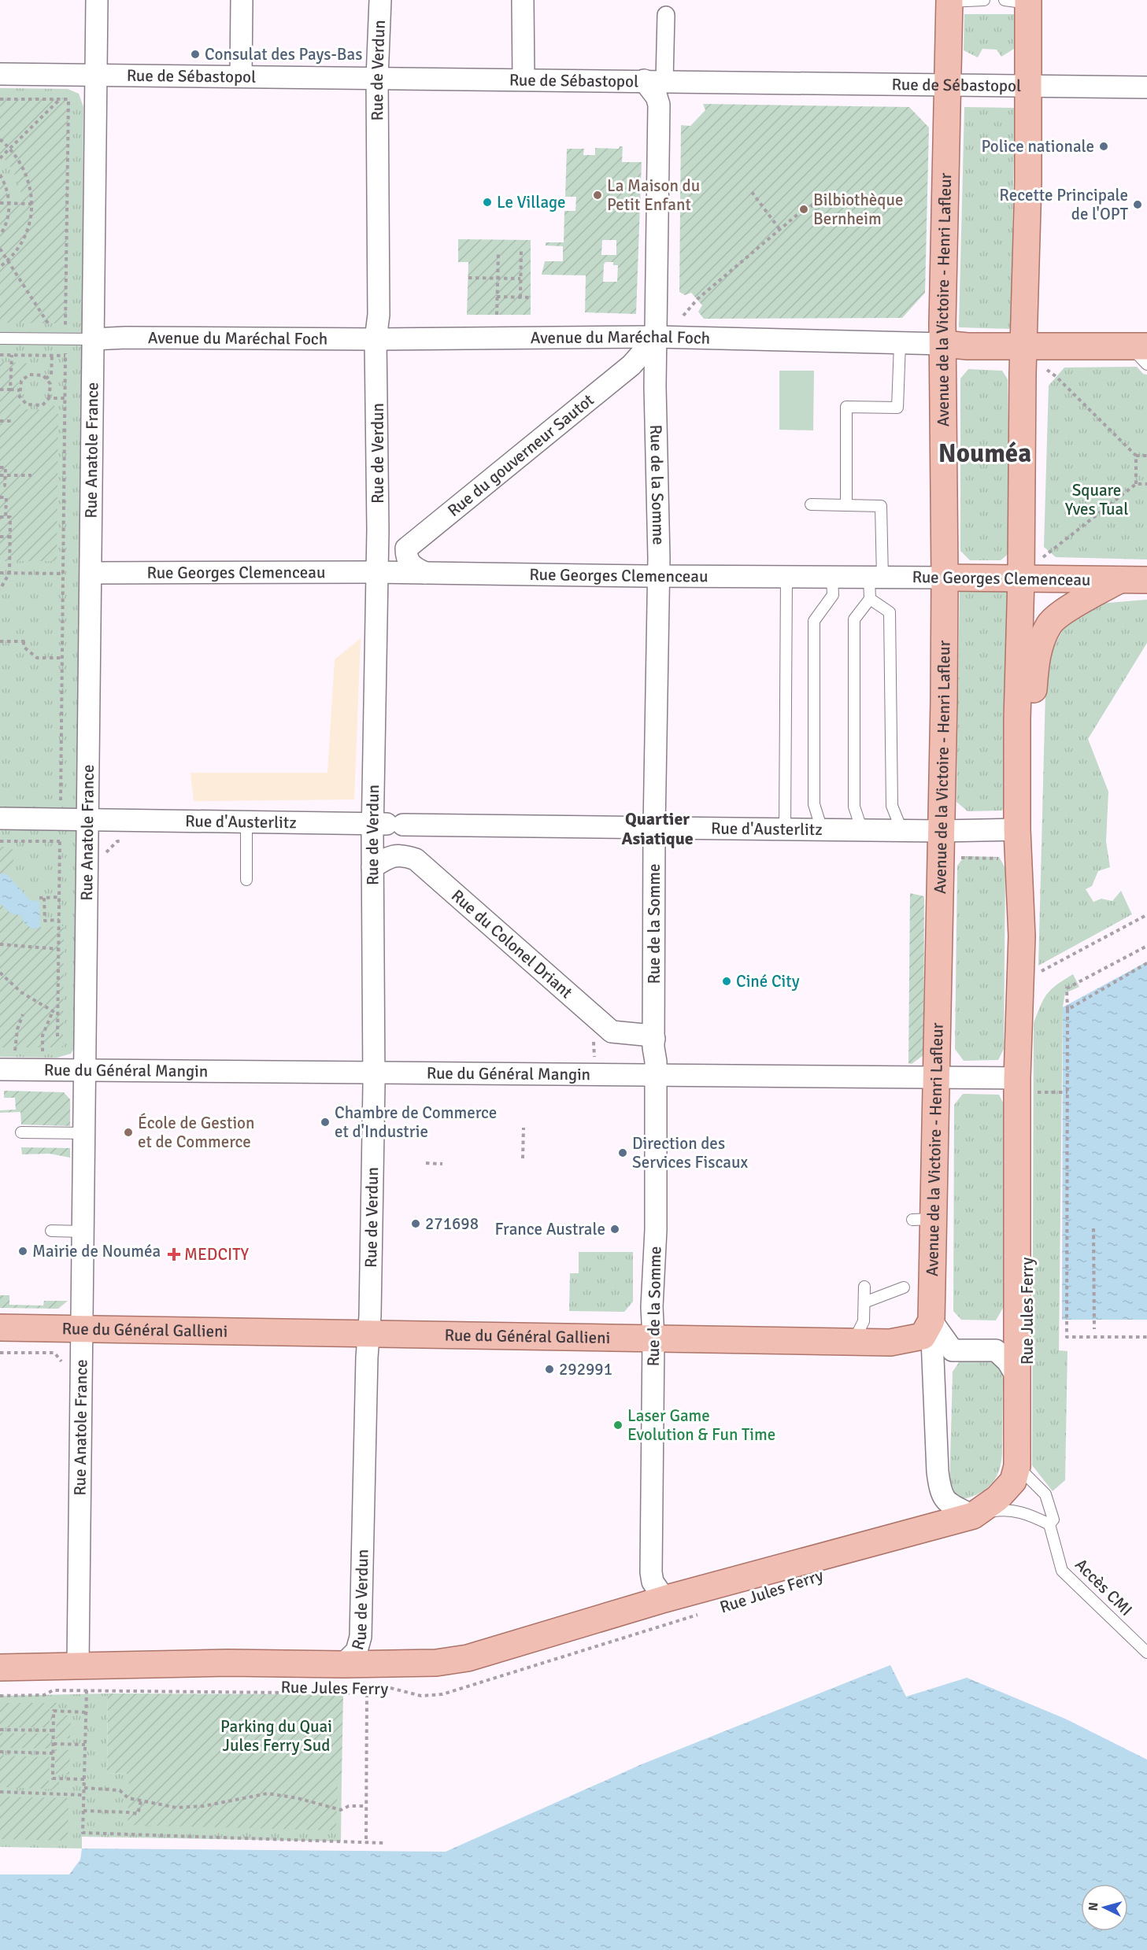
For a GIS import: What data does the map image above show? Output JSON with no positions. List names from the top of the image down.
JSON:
{
  "streets": {
    "main road": [
      "Avenue de la Victoire - Henri Lafleur",
      "Avenue du Maréchal Foch",
      "Rue Georges Clemenceau",
      "Rue Jules Ferry",
      "Rue du Général Gallieni"
    ],
    "street": [
      "Rue de Verdun",
      "Rue de Sébastopol",
      "Rue Anatole France",
      "Rue du gouverneur Sautot",
      "Rue de la Somme",
      "Rue d'Austerlitz",
      "Rue du Colonel Driant",
      "Rue du Général Mangin"
    ],
    "lane": ["Accès CMI"]
  },
  "crossings": [
    ["Rue de Verdun", "Rue de Sébastopol"],
    ["Rue de Verdun", "Avenue du Maréchal Foch"],
    ["Rue de Verdun", "Rue Georges Clemenceau"],
    ["Rue de Verdun", "Rue d'Austerlitz"],
    ["Rue de Verdun", "Rue du Colonel Driant"],
    ["Rue de Verdun", "Rue du Général Mangin"],
    ["Rue de Verdun", "Rue Jules Ferry"],
    ["Rue de Verdun", "Rue du Général Gallieni"],
    ["Rue de Sébastopol", "Avenue de la Victoire - Henri Lafleur"],
    ["Rue de Sébastopol", "Rue Anatole France"],
    ["Rue de Sébastopol", "Rue de la Somme"],
    ["Avenue de la Victoire - Henri Lafleur", "Avenue du Maréchal Foch"],
    ["Avenue de la Victoire - Henri Lafleur", "Rue Georges Clemenceau"],
    ["Avenue de la Victoire - Henri Lafleur", "Rue d'Austerlitz"],
    ["Avenue de la Victoire - Henri Lafleur", "Rue du Général Mangin"],
    ["Avenue de la Victoire - Henri Lafleur", "Rue Jules Ferry"],
    ["Avenue de la Victoire - Henri Lafleur", "Rue du Général Gallieni"],
    ["Avenue du Maréchal Foch", "Rue Anatole France"],
    ["Avenue du Maréchal Foch", "Rue du gouverneur Sautot"],
    ["Avenue du Maréchal Foch", "Rue de la Somme"],
    ["Rue Anatole France", "Rue Georges Clemenceau"],
    ["Rue Anatole France", "Rue d'Austerlitz"],
    ["Rue Anatole France", "Rue du Général Mangin"],
    ["Rue Anatole France", "Rue Jules Ferry"],
    ["Rue Anatole France", "Rue du Général Gallieni"],
    ["Rue du gouverneur Sautot", "Rue de la Somme"],
    ["Rue de la Somme", "Rue Georges Clemenceau"],
    ["Rue de la Somme", "Rue d'Austerlitz"],
    ["Rue de la Somme", "Rue du Colonel Driant"],
    ["Rue de la Somme", "Rue du Général Mangin"],
    ["Rue de la Somme", "Rue Jules Ferry"],
    ["Rue de la Somme", "Rue du Général Gallieni"],
    ["Rue Jules Ferry", "Accès CMI"]
  ],
  "districts": ["Nouméa", "Quartier Asiatique"],
  "parks": ["Square Yves Tual", "Parking du Quai Jules Ferry Sud"],
  "places": {
    "other": [
      "Consulat des Pays-Bas",
      "Police nationale",
      "La Maison du Petit Enfant",
      "Le Village",
      "Recette Principale de l'OPT",
      "Bilbiothèque Bernheim",
      "Ciné City",
      "Chambre de Commerce et d'Industrie",
      "École de Gestion et de Commerce",
      "Direction des Services Fiscaux",
      "271698",
      "France Australe",
      "Mairie de Nouméa",
      "292991",
      "Laser Game Evolution & Fun Time"
    ],
    "health": ["MEDCITY"]
  },
  "north": "left"
}
